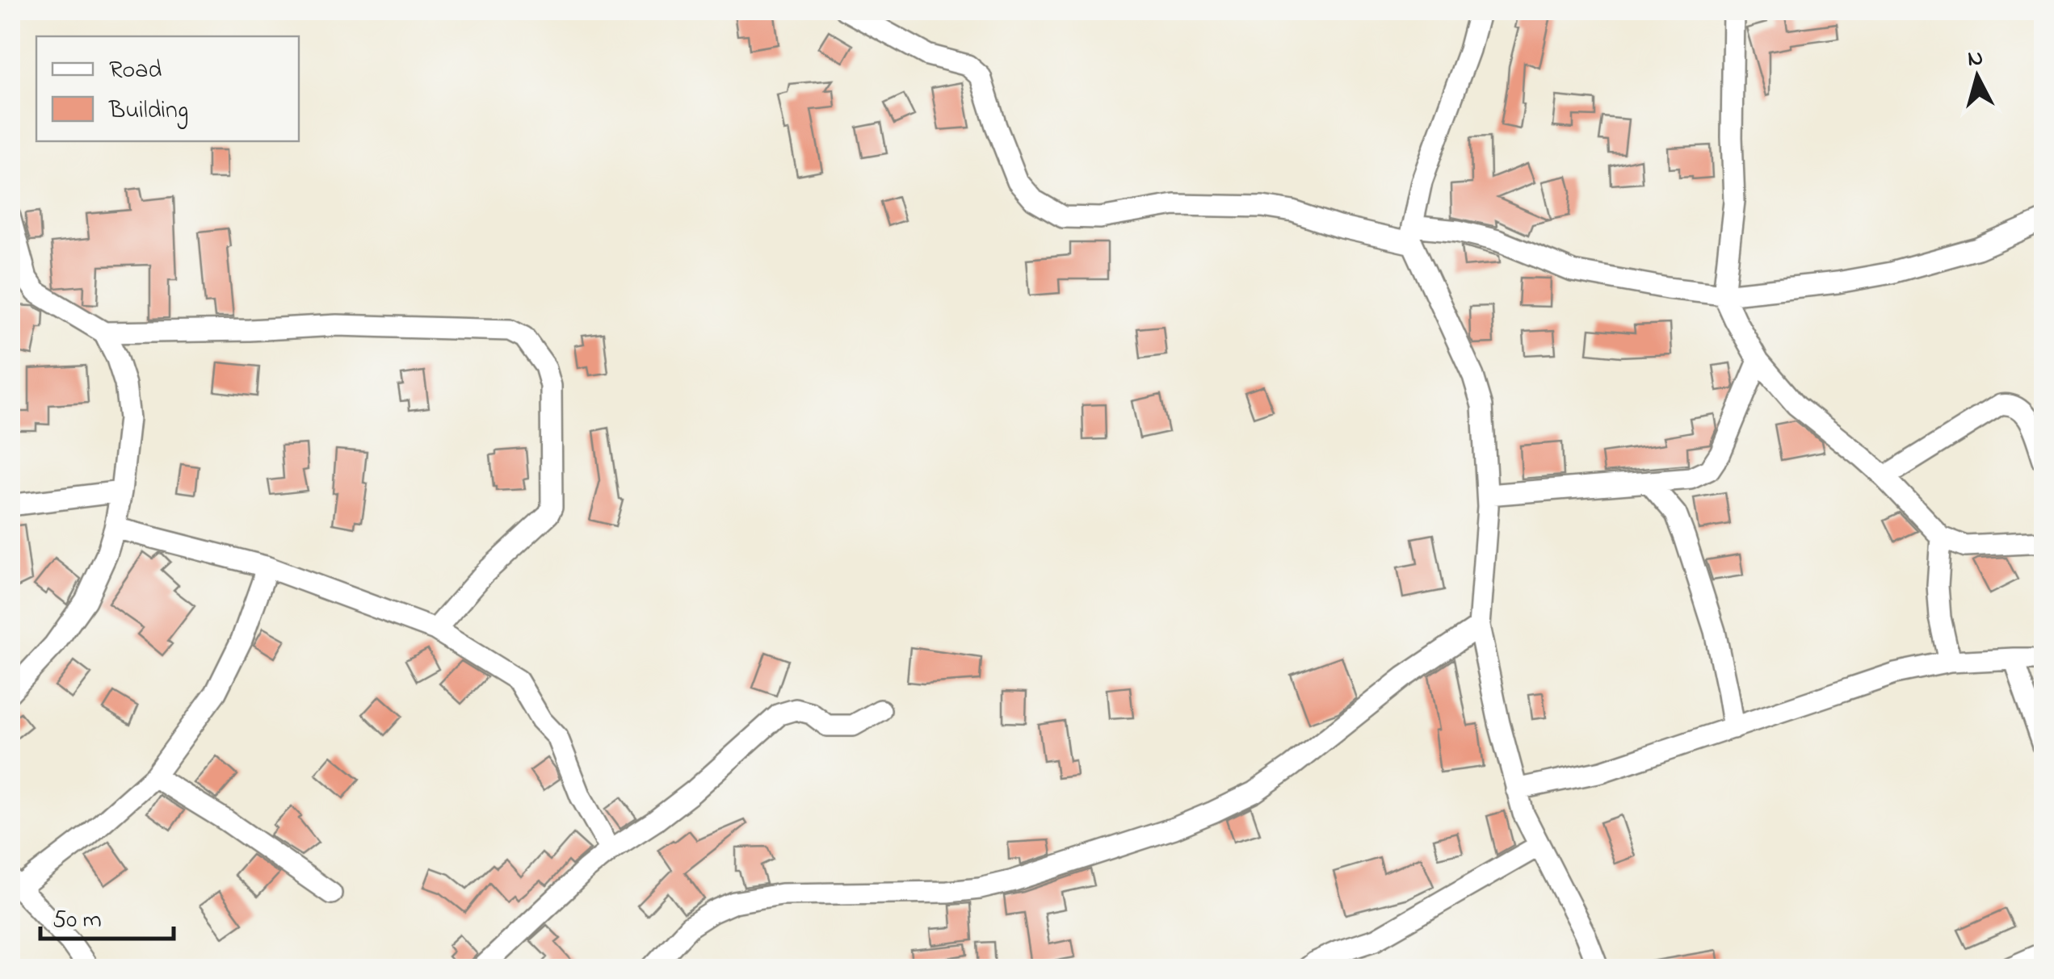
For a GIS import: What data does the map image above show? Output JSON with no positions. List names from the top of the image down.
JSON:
{
  "legend": ["Road", "Building"],
  "scale_bar": "50 m",
  "north": "top"
}
